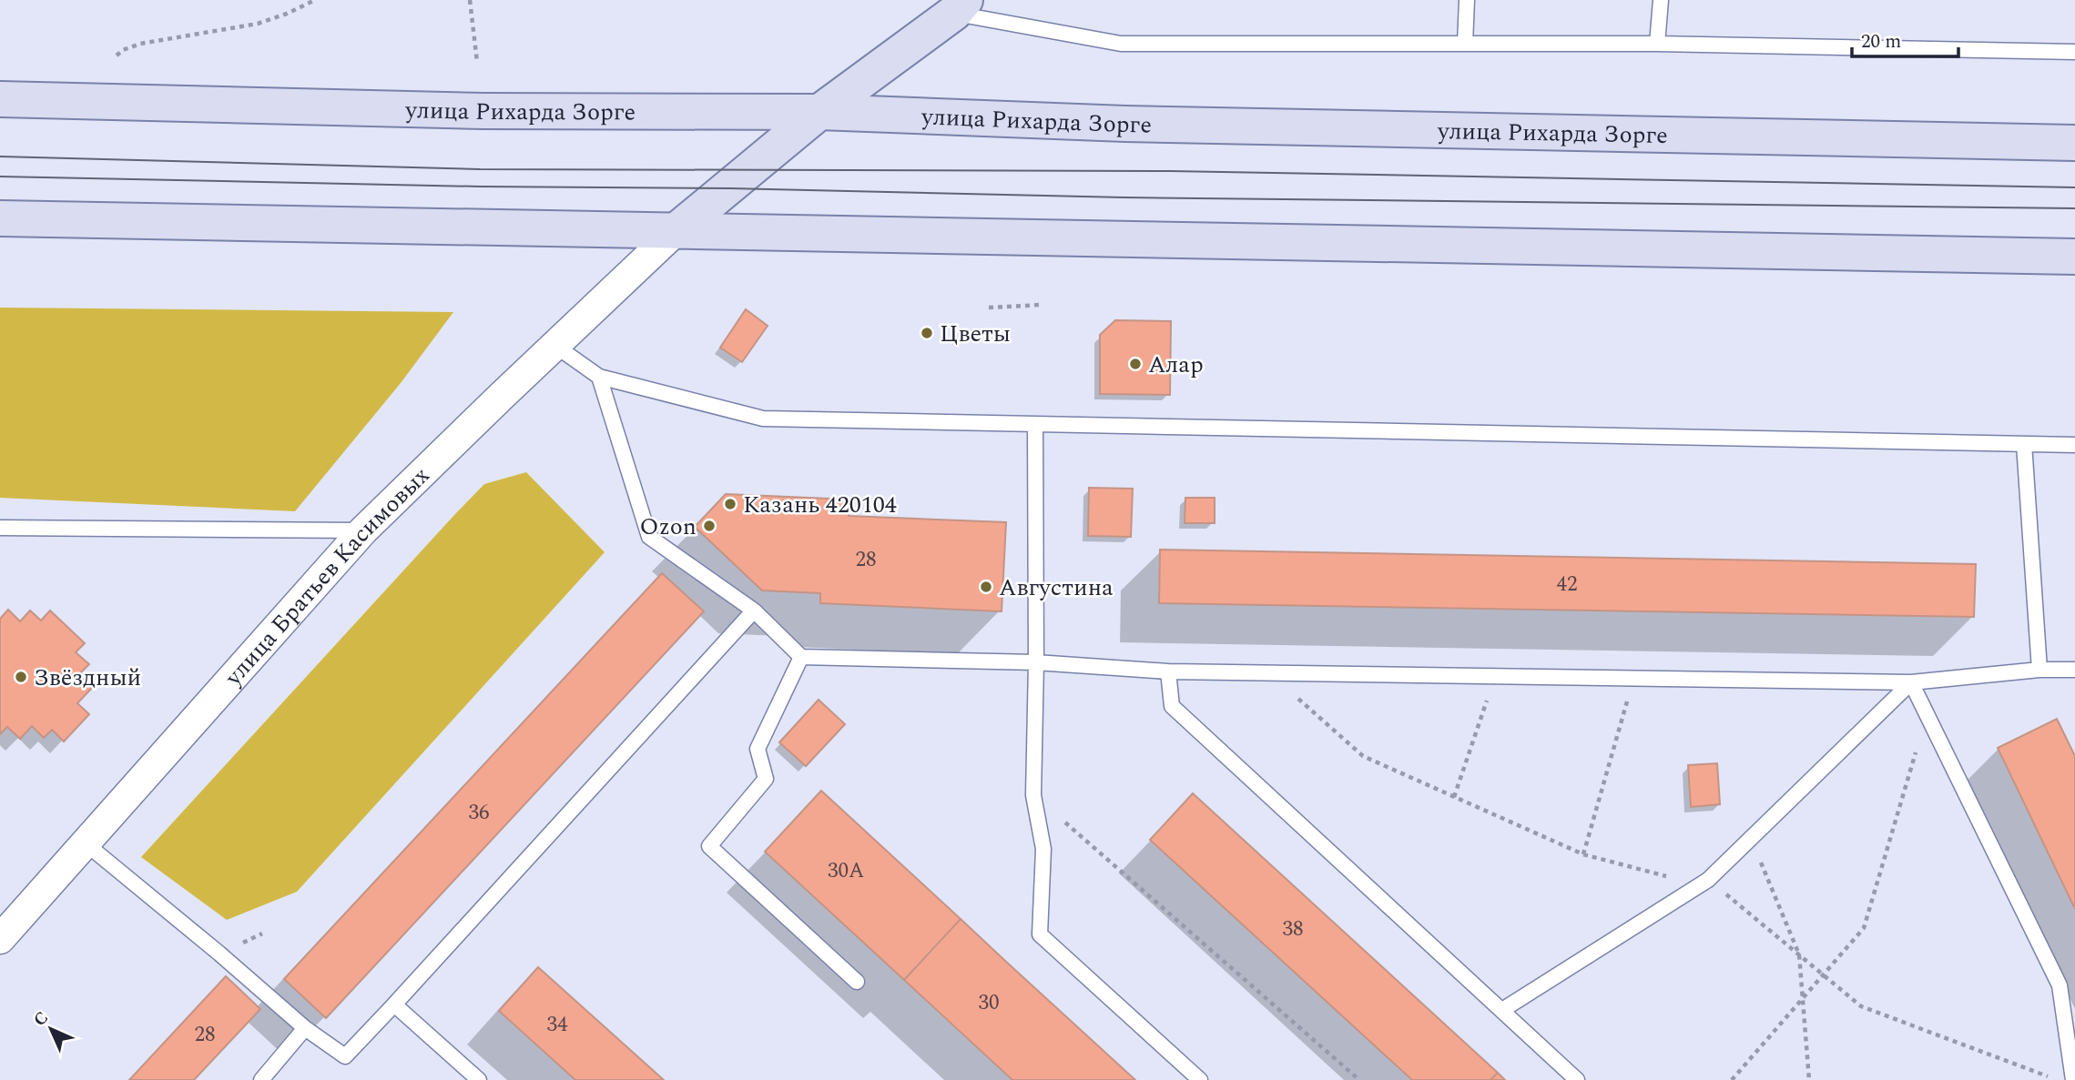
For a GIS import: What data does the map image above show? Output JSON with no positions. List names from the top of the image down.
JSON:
{
  "streets": {
    "main road": ["улица Рихарда Зорге"],
    "street": ["улица Братьев Касимовых"]
  },
  "places": [
    "Цветы",
    "Алар",
    "Казань 420104",
    "Ozon",
    "Августина",
    "Звёздный"
  ],
  "house_numbers": [
    "28",
    "42",
    "36",
    "30А",
    "38",
    "30",
    "34",
    "28"
  ],
  "scale_bar": "20 m",
  "north": "top left"
}
